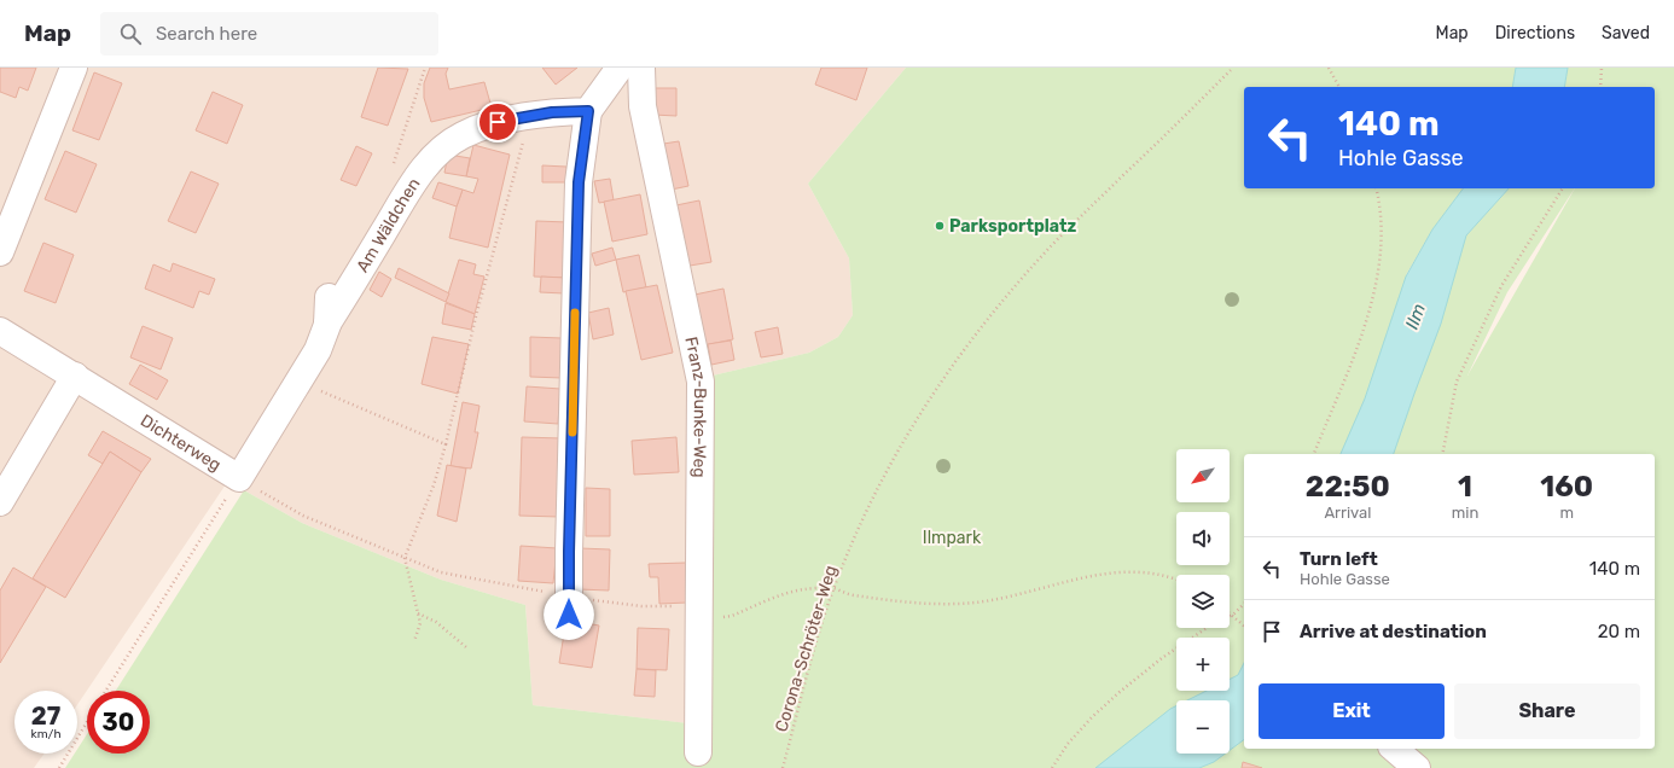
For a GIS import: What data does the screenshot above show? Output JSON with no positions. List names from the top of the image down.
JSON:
{
  "streets": {
    "street": ["Am Wäldchen", "Franz-Bunke-Weg", "Dichterweg"],
    "path": ["Corona-Schröter-Weg"]
  },
  "crossings": [
    ["Am Wäldchen", "Dichterweg"]
  ],
  "water": ["Ilm"],
  "parks": ["Ilmpark"],
  "places": ["Parksportplatz"],
  "north": "bottom left",
  "page": {
    "header": "Map",
    "search": "Search here",
    "nav": ["Map", "Directions", "Saved"],
    "turn": ["140 m", "Hohle Gasse"],
    "map_buttons": ["+", "−"],
    "eta": [
      "22:50",
      "Arrival",
      "1",
      "min",
      "160",
      "m"
    ],
    "list": [
      {
        "name": "Turn left",
        "note": "Hohle Gasse",
        "value": "140 m"
      },
      {
        "name": "Arrive at destination",
        "value": "20 m"
      }
    ],
    "buttons": ["Exit", "Share"],
    "speed": "27 km/h",
    "limit": "30"
  }
}
